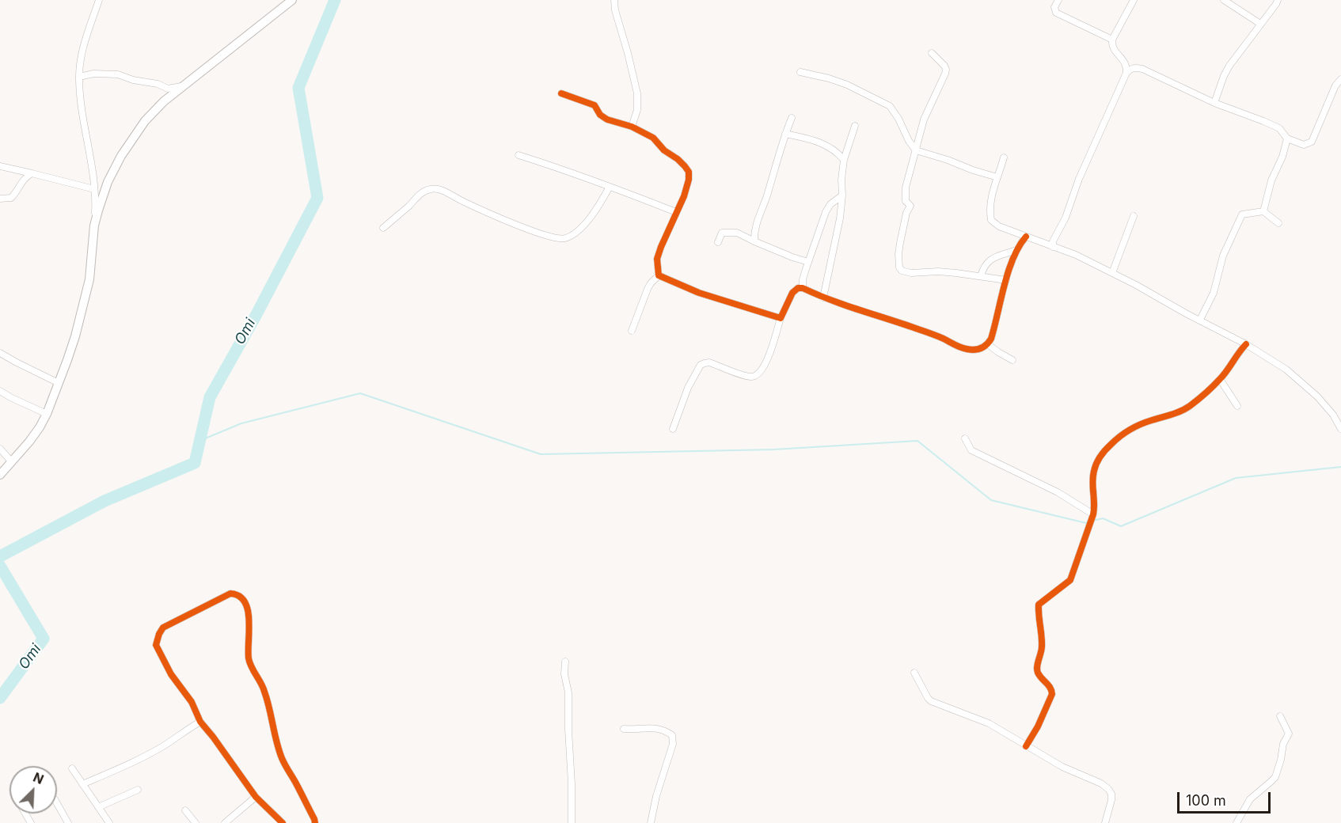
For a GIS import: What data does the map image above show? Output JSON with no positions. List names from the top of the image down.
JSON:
{
  "water": ["Omi"],
  "scale_bar": "100 m",
  "north": "top right"
}
